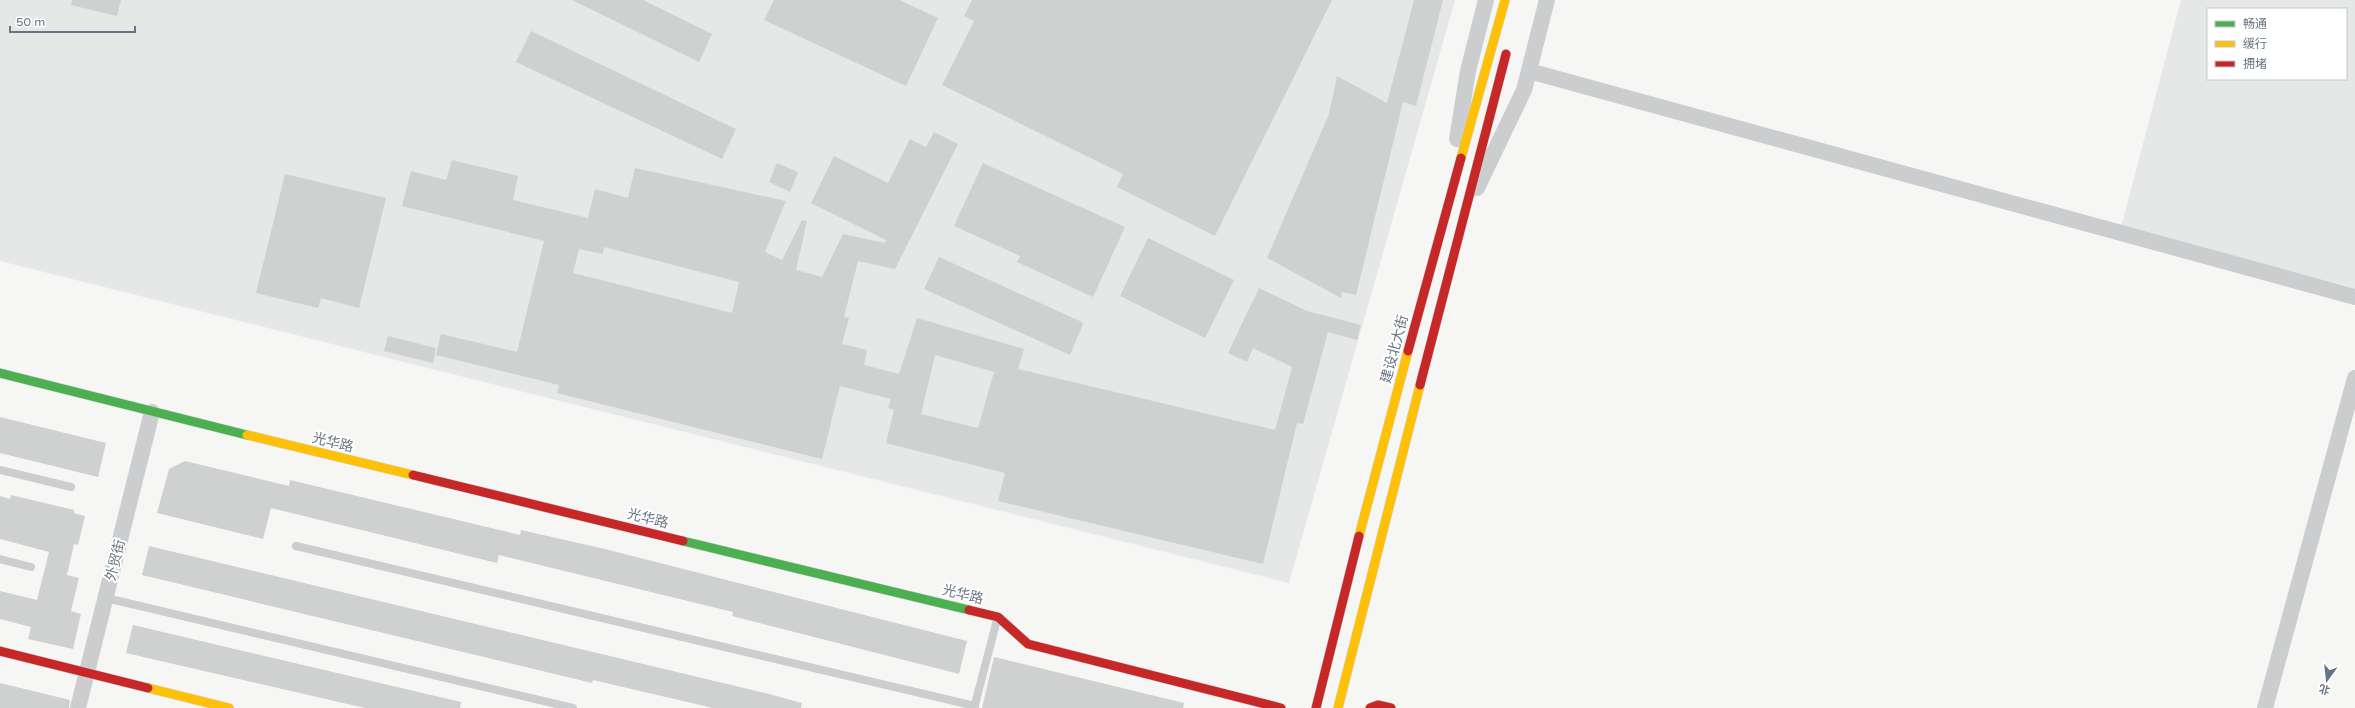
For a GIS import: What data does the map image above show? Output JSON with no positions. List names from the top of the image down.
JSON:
{
  "streets": {
    "street": ["建设北大街", "光华路", "外贸街"]
  },
  "crossings": [
    ["光华路", "外贸街"]
  ],
  "legend": ["畅通", "缓行", "拥堵"],
  "scale_bar": "50 m",
  "north": "bottom"
}
